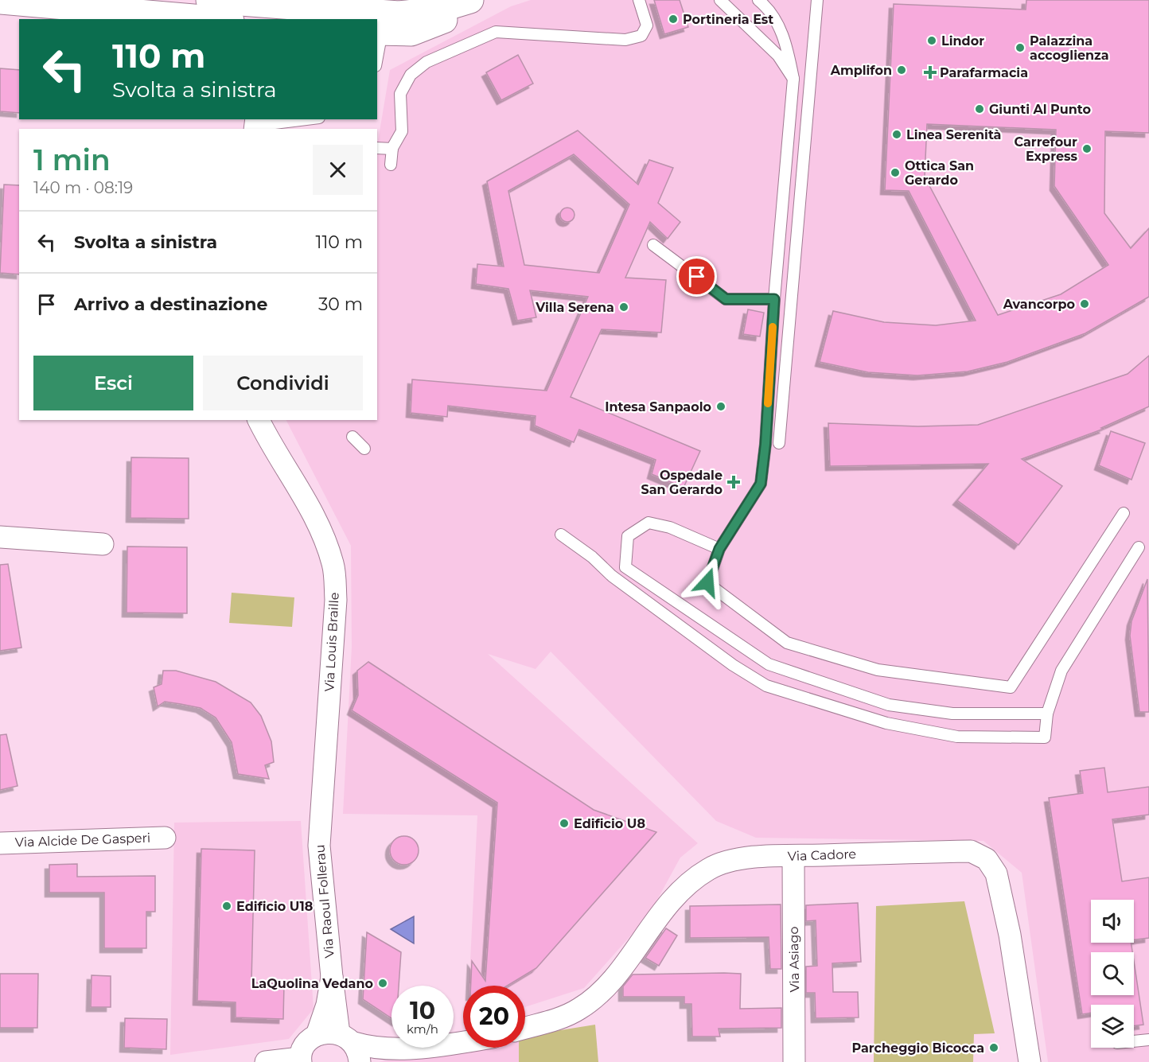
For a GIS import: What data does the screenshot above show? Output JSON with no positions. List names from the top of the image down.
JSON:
{
  "streets": {
    "street": [
      "Via Louis Braille",
      "Via Alcide De Gasperi",
      "Via Cadore",
      "Via Raoul Follerau",
      "Via Asiago"
    ]
  },
  "crossings": [
    ["Via Louis Braille", "Via Raoul Follerau"],
    ["Via Cadore", "Via Asiago"]
  ],
  "places": {
    "other": [
      "Portineria Est",
      "Lindor",
      "Palazzina accoglienza",
      "Amplifon",
      "Giunti Al Punto",
      "Linea Serenità",
      "Carrefour Express",
      "Ottica San Gerardo",
      "Avancorpo",
      "Villa Serena",
      "Intesa Sanpaolo",
      "Edificio U8",
      "Edificio U18",
      "LaQuolina Vedano",
      "Parcheggio Bicocca"
    ],
    "health": ["Parafarmacia", "Ospedale San Gerardo"]
  },
  "page": {
    "turn": ["110 m", "Svolta a sinistra"],
    "heading": ["1 min", "140 m · 08:19"],
    "list": [
      {
        "name": "Svolta a sinistra",
        "value": "110 m"
      },
      {
        "name": "Arrivo a destinazione",
        "value": "30 m"
      }
    ],
    "buttons": ["Esci", "Condividi"],
    "speed": "10 km/h",
    "limit": "20"
  }
}
